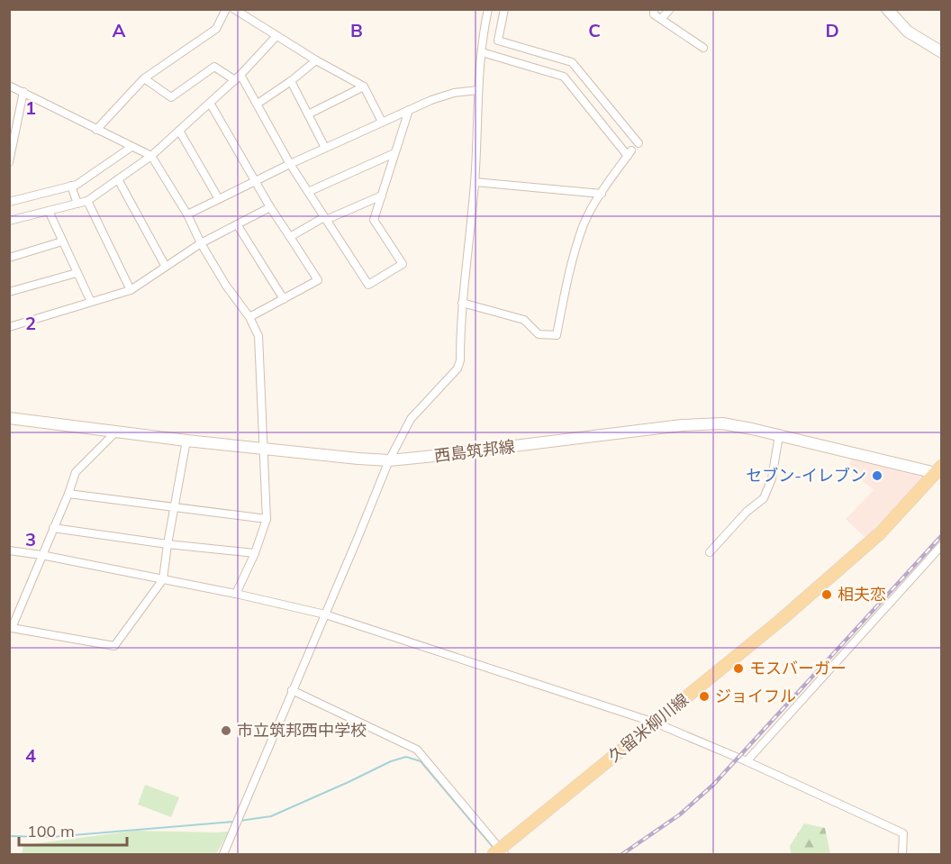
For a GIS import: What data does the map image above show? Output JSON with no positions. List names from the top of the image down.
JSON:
{
  "streets": {
    "main road": ["西島筑邦線", "久留米柳川線"]
  },
  "crossings": [
    ["西島筑邦線", "久留米柳川線"]
  ],
  "places": [
    "セブン-イレブン",
    "相夫恋",
    "モスバーガー",
    "ジョイフル",
    "市立筑邦西中学校"
  ],
  "scale_bar": "100 m",
  "grid": {
    "columns": [
      "A",
      "B",
      "C",
      "D"
    ],
    "rows": [
      "1",
      "2",
      "3",
      "4"
    ]
  }
}
